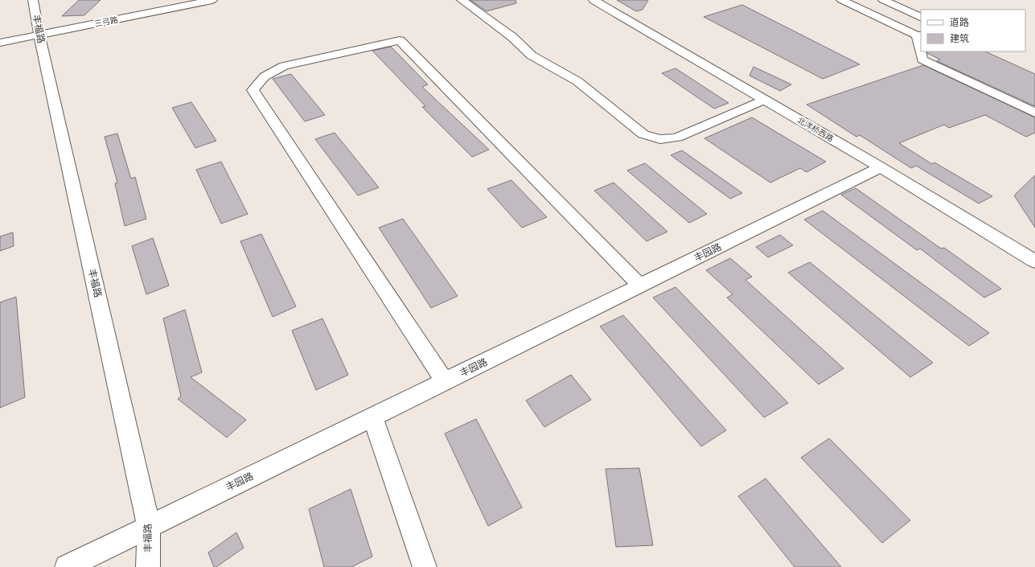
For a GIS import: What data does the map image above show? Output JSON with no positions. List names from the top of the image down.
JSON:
{
  "streets": {
    "main road": ["北洋桥西路"],
    "street": ["三弓路", "丰福路", "丰园路"]
  },
  "crossings": [
    ["三弓路", "丰福路"],
    ["丰福路", "丰园路"],
    ["北洋桥西路", "丰园路"]
  ],
  "legend": ["道路", "建筑"]
}
